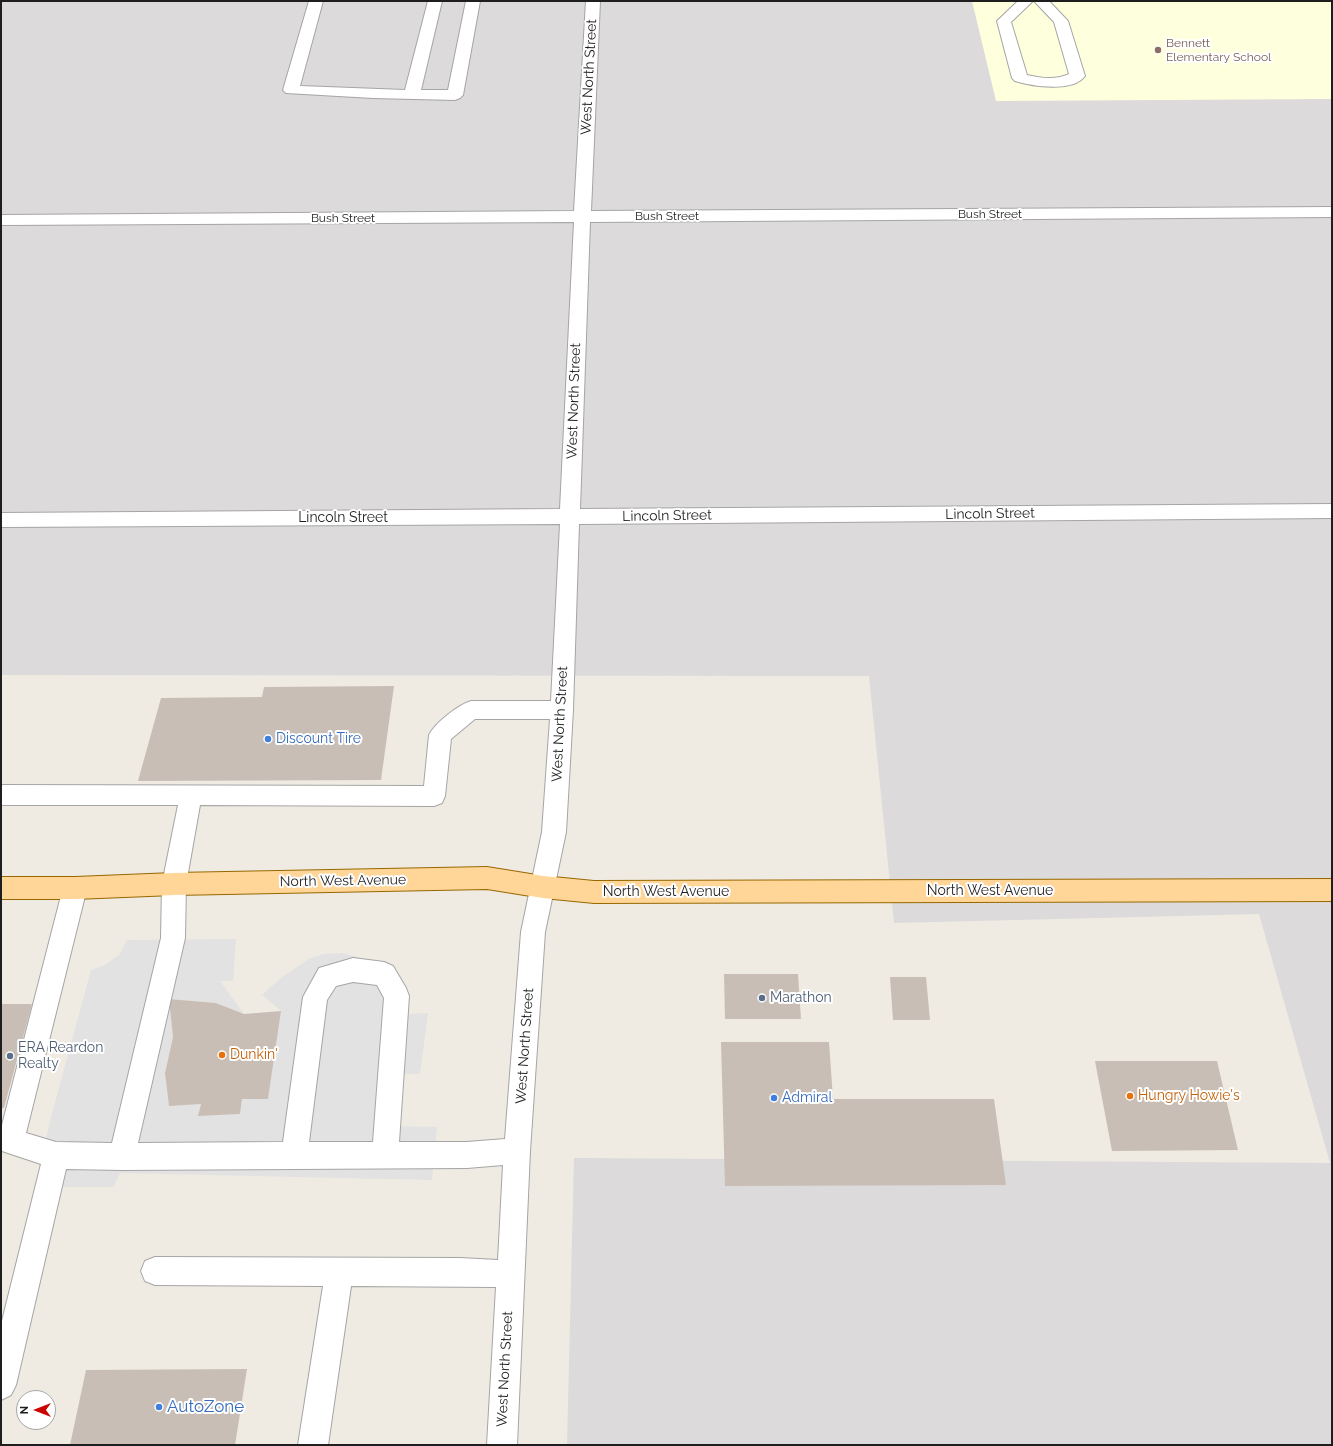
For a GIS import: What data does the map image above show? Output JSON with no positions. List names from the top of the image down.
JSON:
{
  "streets": {
    "main road": ["North West Avenue"],
    "street": ["West North Street", "Bush Street", "Lincoln Street"]
  },
  "crossings": [
    ["West North Street", "Bush Street"],
    ["West North Street", "Lincoln Street"],
    ["West North Street", "North West Avenue"]
  ],
  "places": [
    "Bennett Elementary School",
    "Discount Tire",
    "Marathon",
    "Dunkin'",
    "ERA Reardon Realty",
    "Hungry Howie's",
    "Admiral",
    "AutoZone"
  ],
  "north": "left"
}
